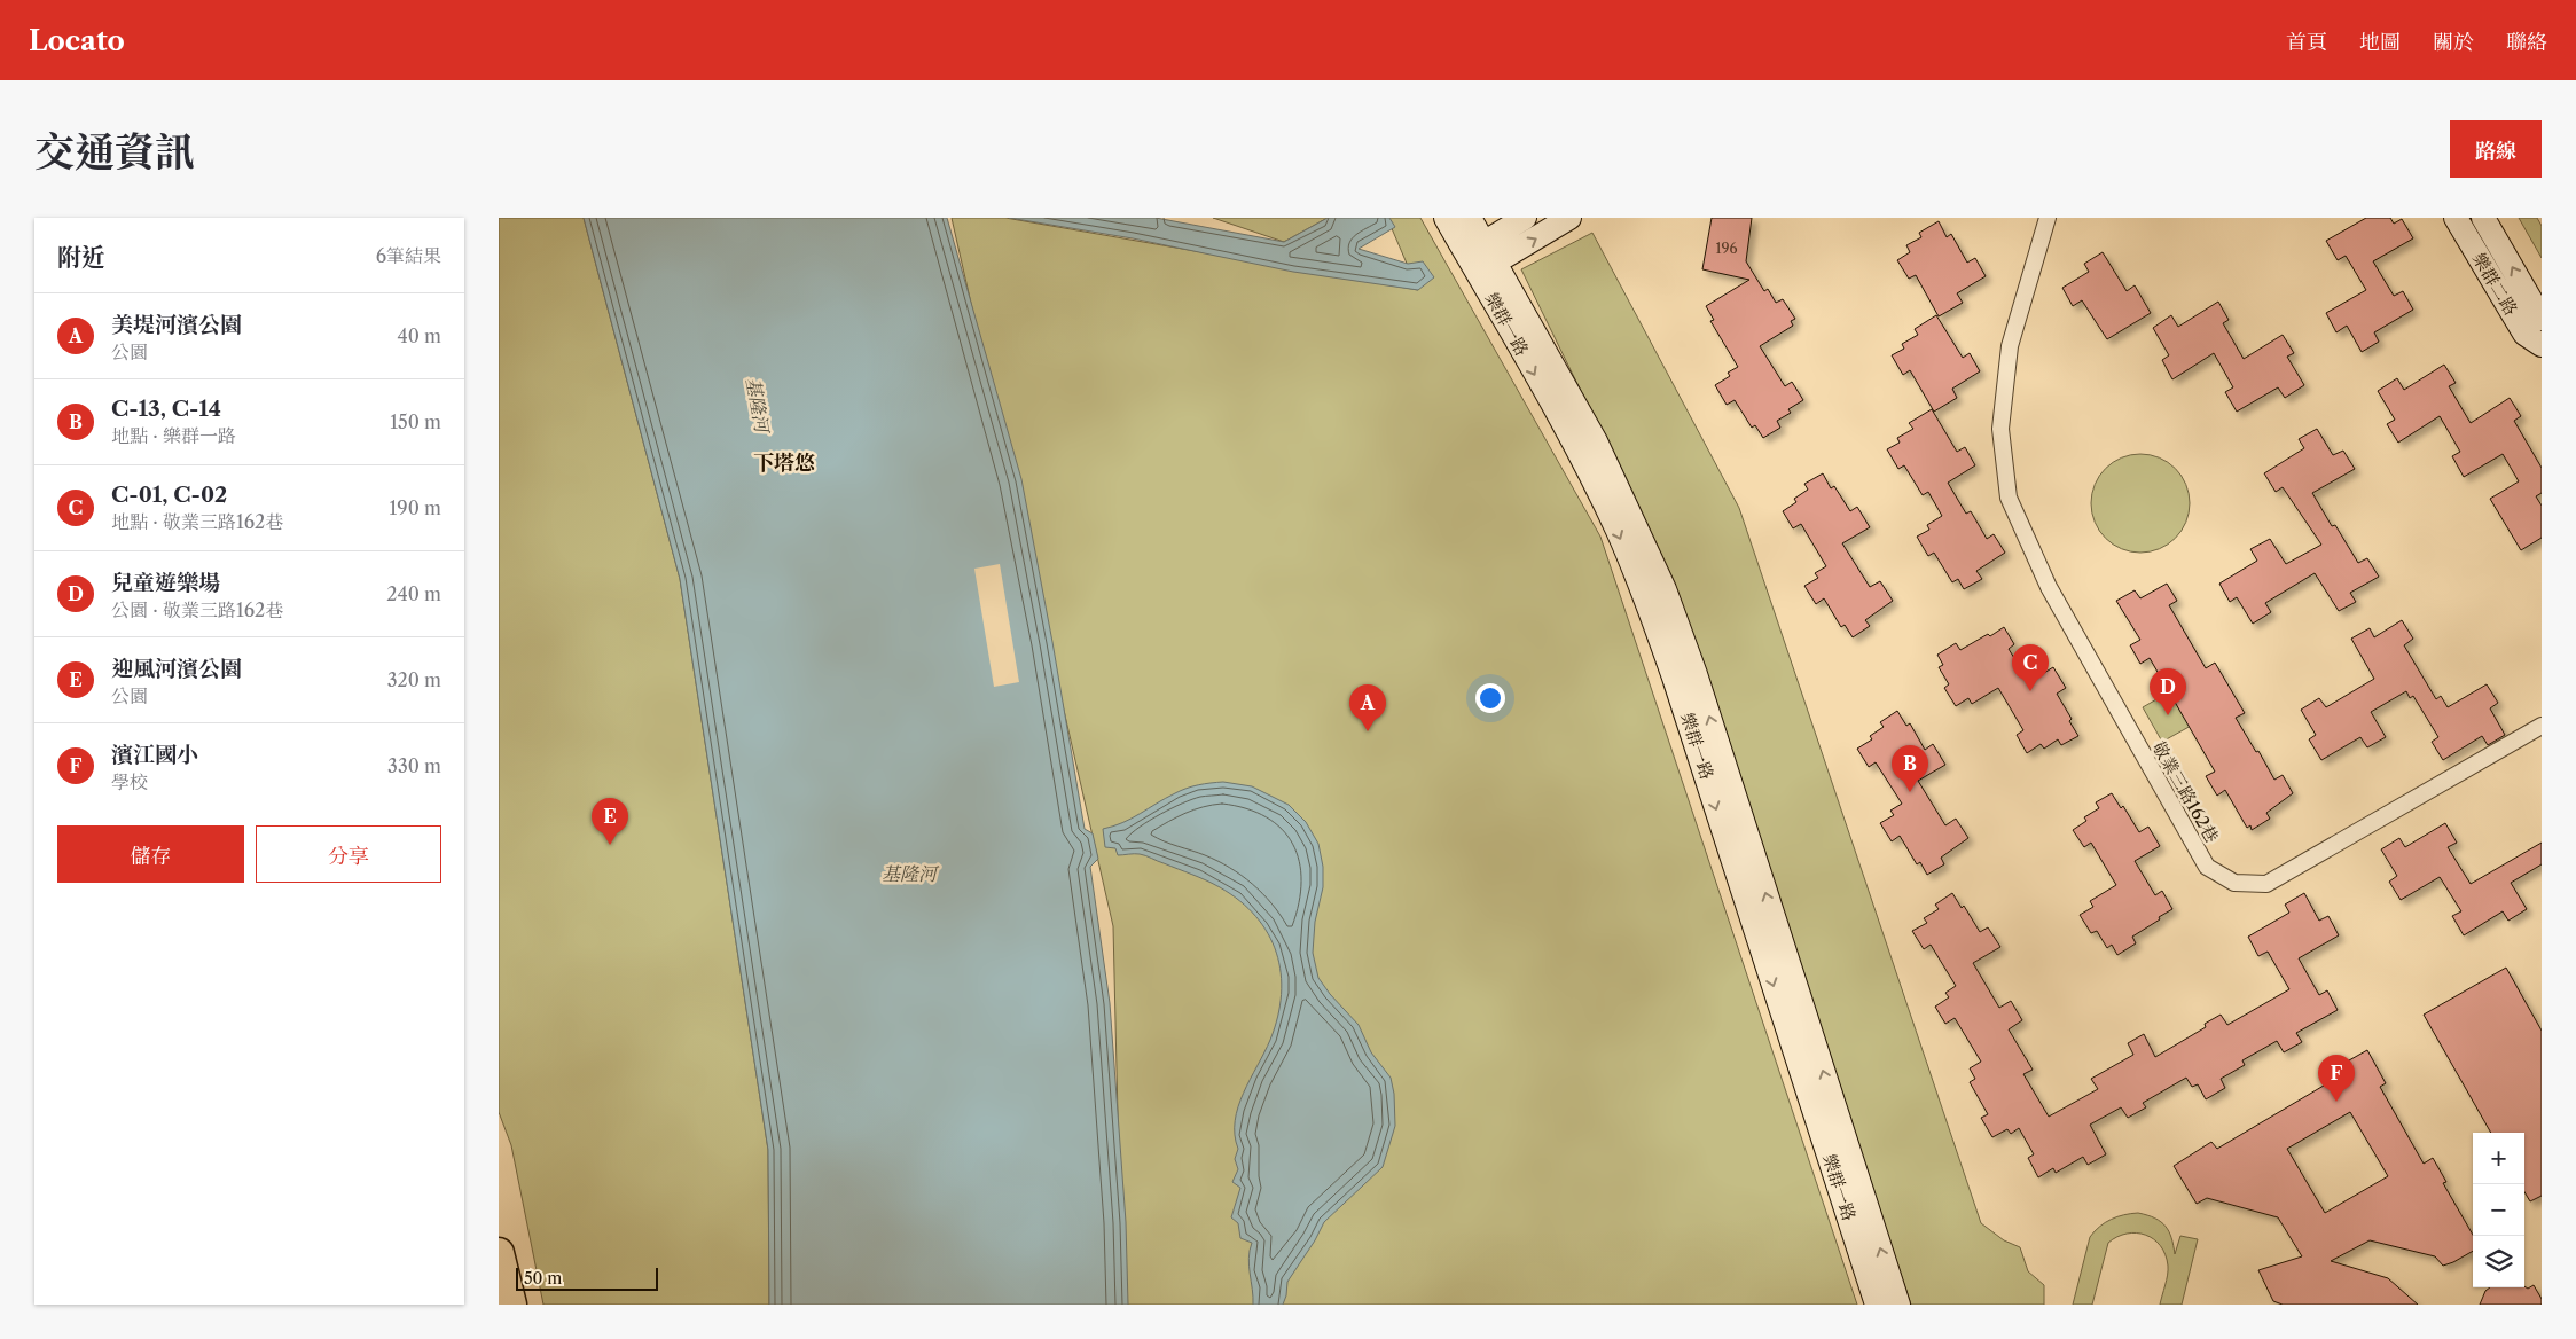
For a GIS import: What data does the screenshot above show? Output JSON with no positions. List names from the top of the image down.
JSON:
{
  "streets": {
    "main road": ["樂群二路", "樂群一路"],
    "street": ["敬業三路162巷"]
  },
  "districts": ["下塔悠"],
  "water": ["基隆河"],
  "house_numbers": ["196"],
  "scale_bar": "50 m",
  "page": {
    "header": "Locato",
    "nav": [
      "首頁",
      "地圖",
      "關於",
      "聯絡"
    ],
    "title": "交通資訊",
    "buttons": [
      "路線",
      ["儲存", "分享"]
    ],
    "heading": ["附近", "6筆結果"],
    "list": [
      {
        "mark": "A",
        "name": "美堤河濱公園",
        "note": "公園",
        "value": "40 m"
      },
      {
        "mark": "B",
        "name": "C-13, C-14",
        "note": "地點 · 樂群一路",
        "value": "150 m"
      },
      {
        "mark": "C",
        "name": "C-01, C-02",
        "note": "地點 · 敬業三路162巷",
        "value": "190 m"
      },
      {
        "mark": "D",
        "name": "兒童遊樂場",
        "note": "公園 · 敬業三路162巷",
        "value": "240 m"
      },
      {
        "mark": "E",
        "name": "迎風河濱公園",
        "note": "公園",
        "value": "320 m"
      },
      {
        "mark": "F",
        "name": "濱江國小",
        "note": "學校",
        "value": "330 m"
      }
    ],
    "pins": [
      "C",
      "D",
      "A",
      "B",
      "E",
      "F"
    ],
    "map_buttons": ["+", "−"],
    "scale": "50 m"
  }
}
